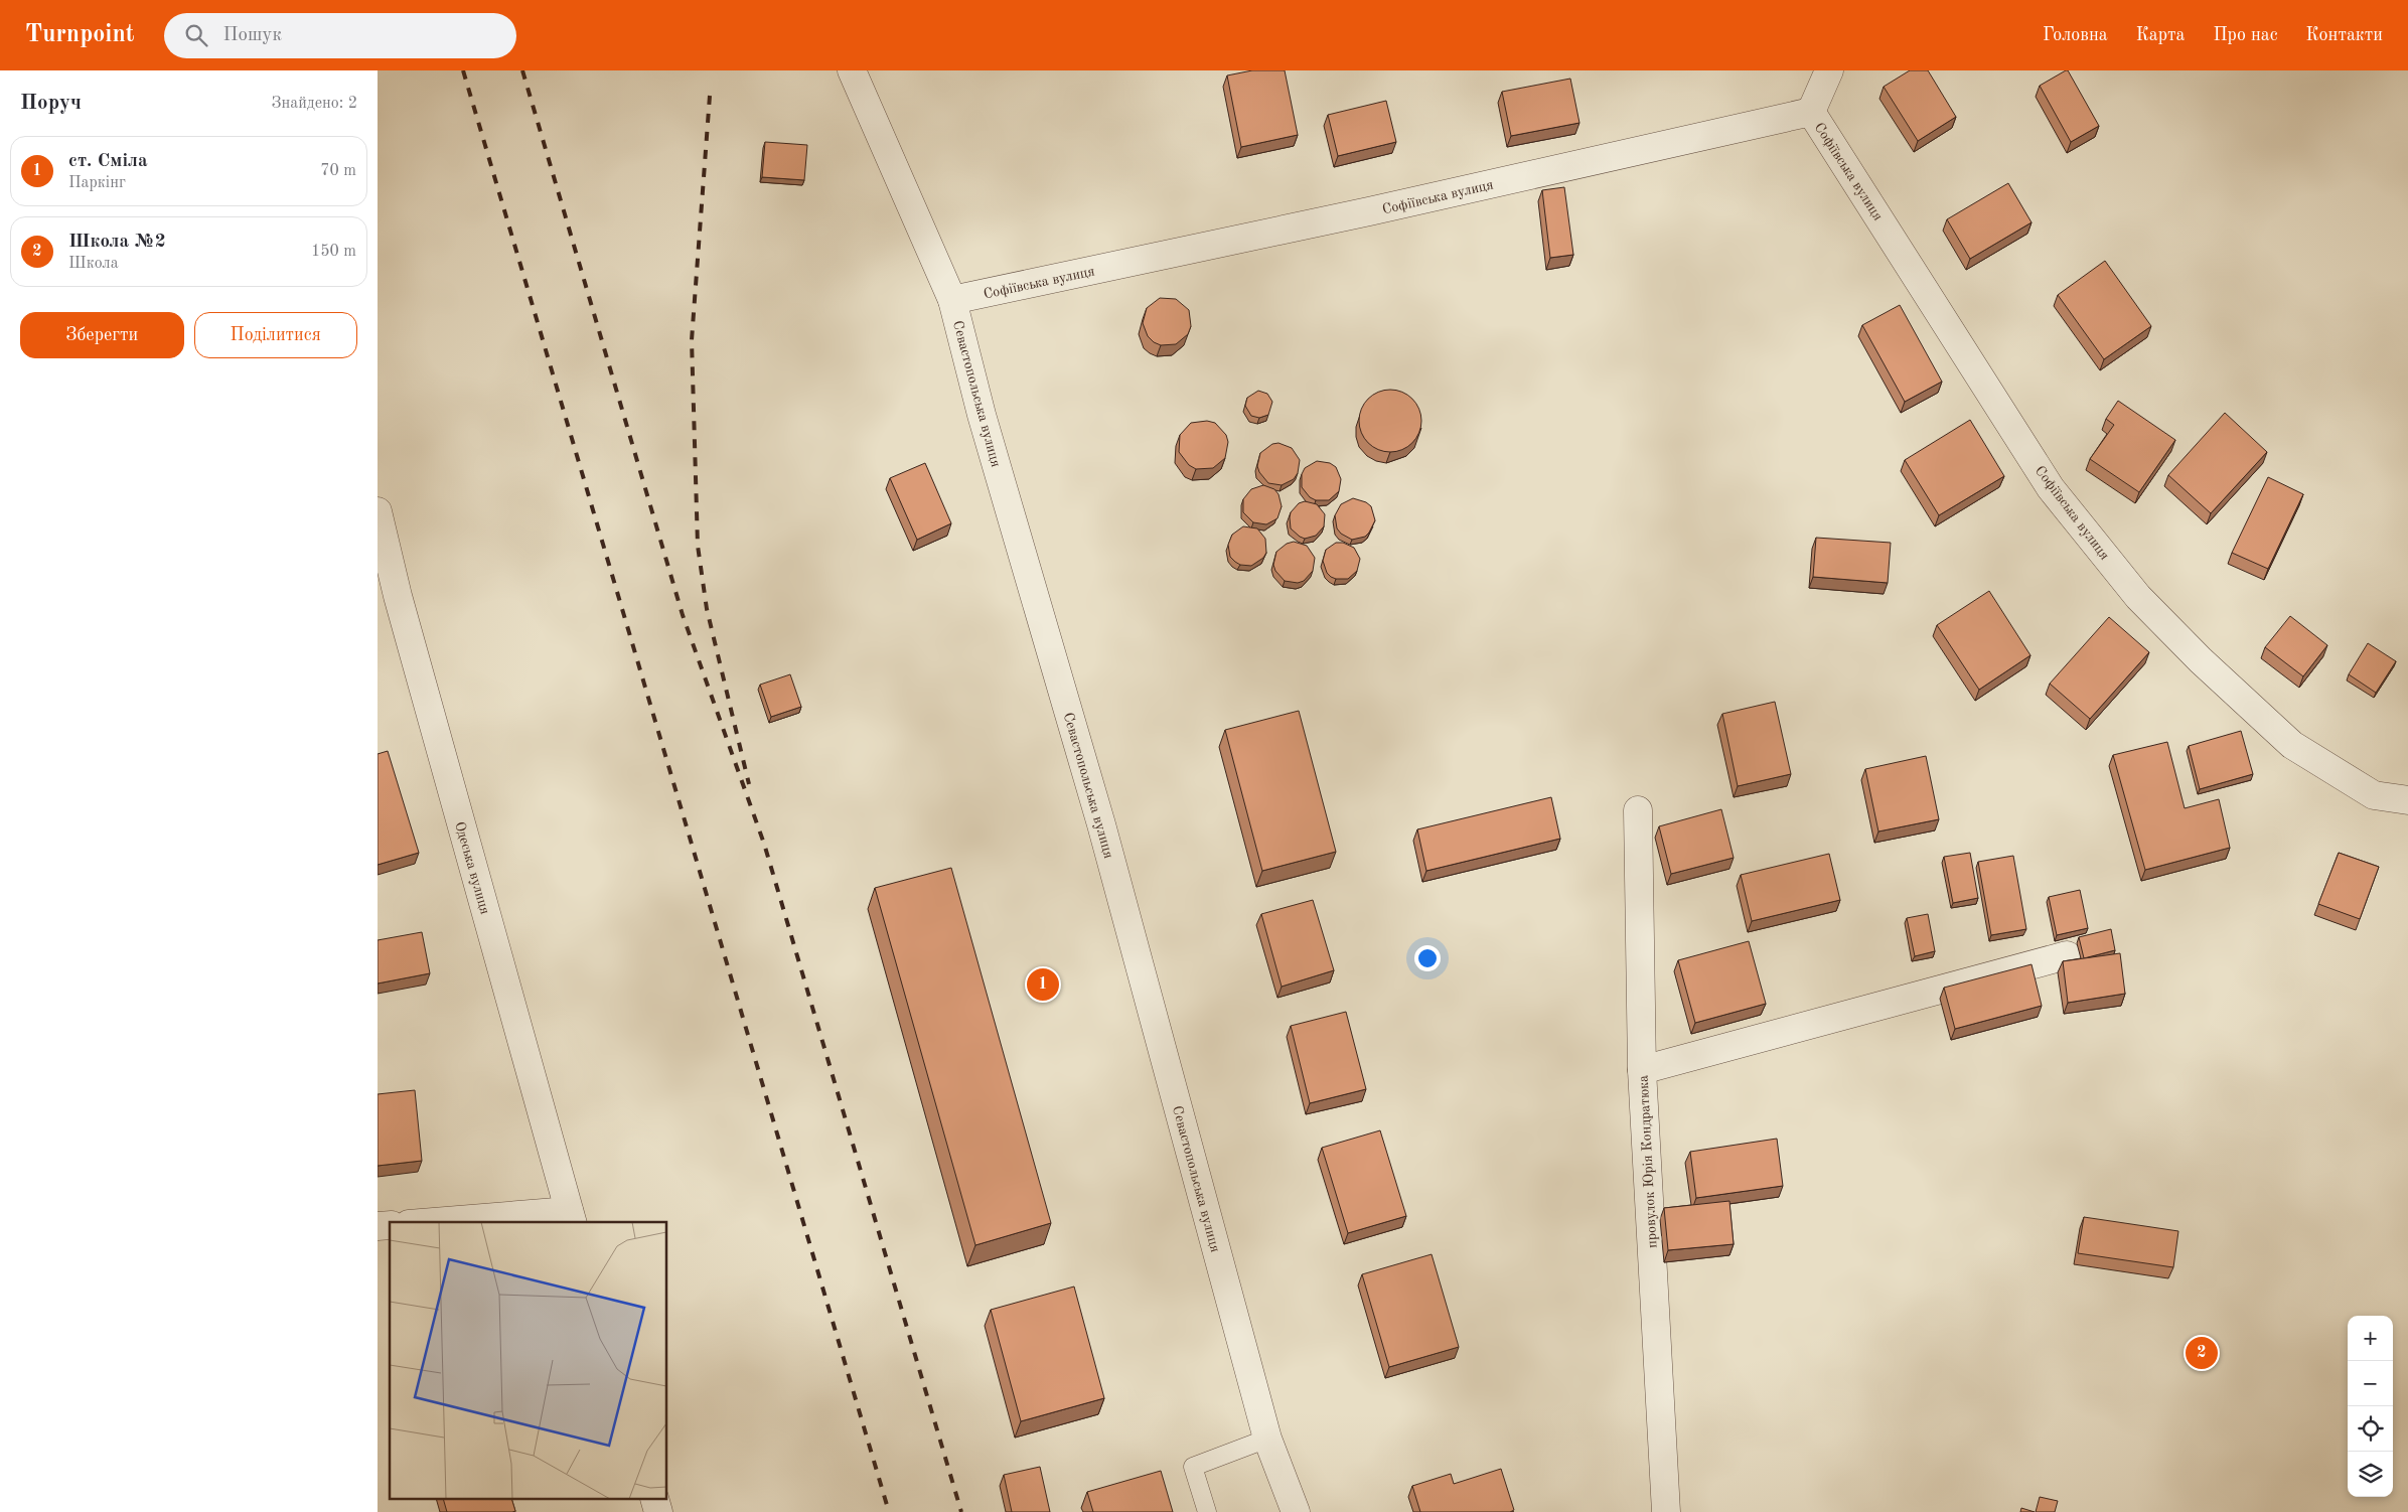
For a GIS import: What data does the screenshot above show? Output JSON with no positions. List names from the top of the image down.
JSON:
{
  "streets": {
    "street": [
      "Софіївська вулиця",
      "Севастопольська вулиця",
      "Одеська вулиця",
      "провулок Юрія Кондратюка"
    ]
  },
  "crossings": [
    ["Софіївська вулиця", "Севастопольська вулиця"]
  ],
  "page": {
    "header": "Turnpoint",
    "search": "Пошук",
    "nav": [
      "Головна",
      "Карта",
      "Про нас",
      "Контакти"
    ],
    "heading": ["Поруч", "Знайдено: 2"],
    "list": [
      {
        "mark": "1",
        "name": "ст. Сміла",
        "note": "Паркінг",
        "value": "70 m"
      },
      {
        "mark": "2",
        "name": "Школа №2",
        "note": "Школа",
        "value": "150 m"
      }
    ],
    "buttons": ["Зберегти", "Поділитися"],
    "pins": ["1", "2"],
    "map_buttons": ["+", "−"]
  }
}
